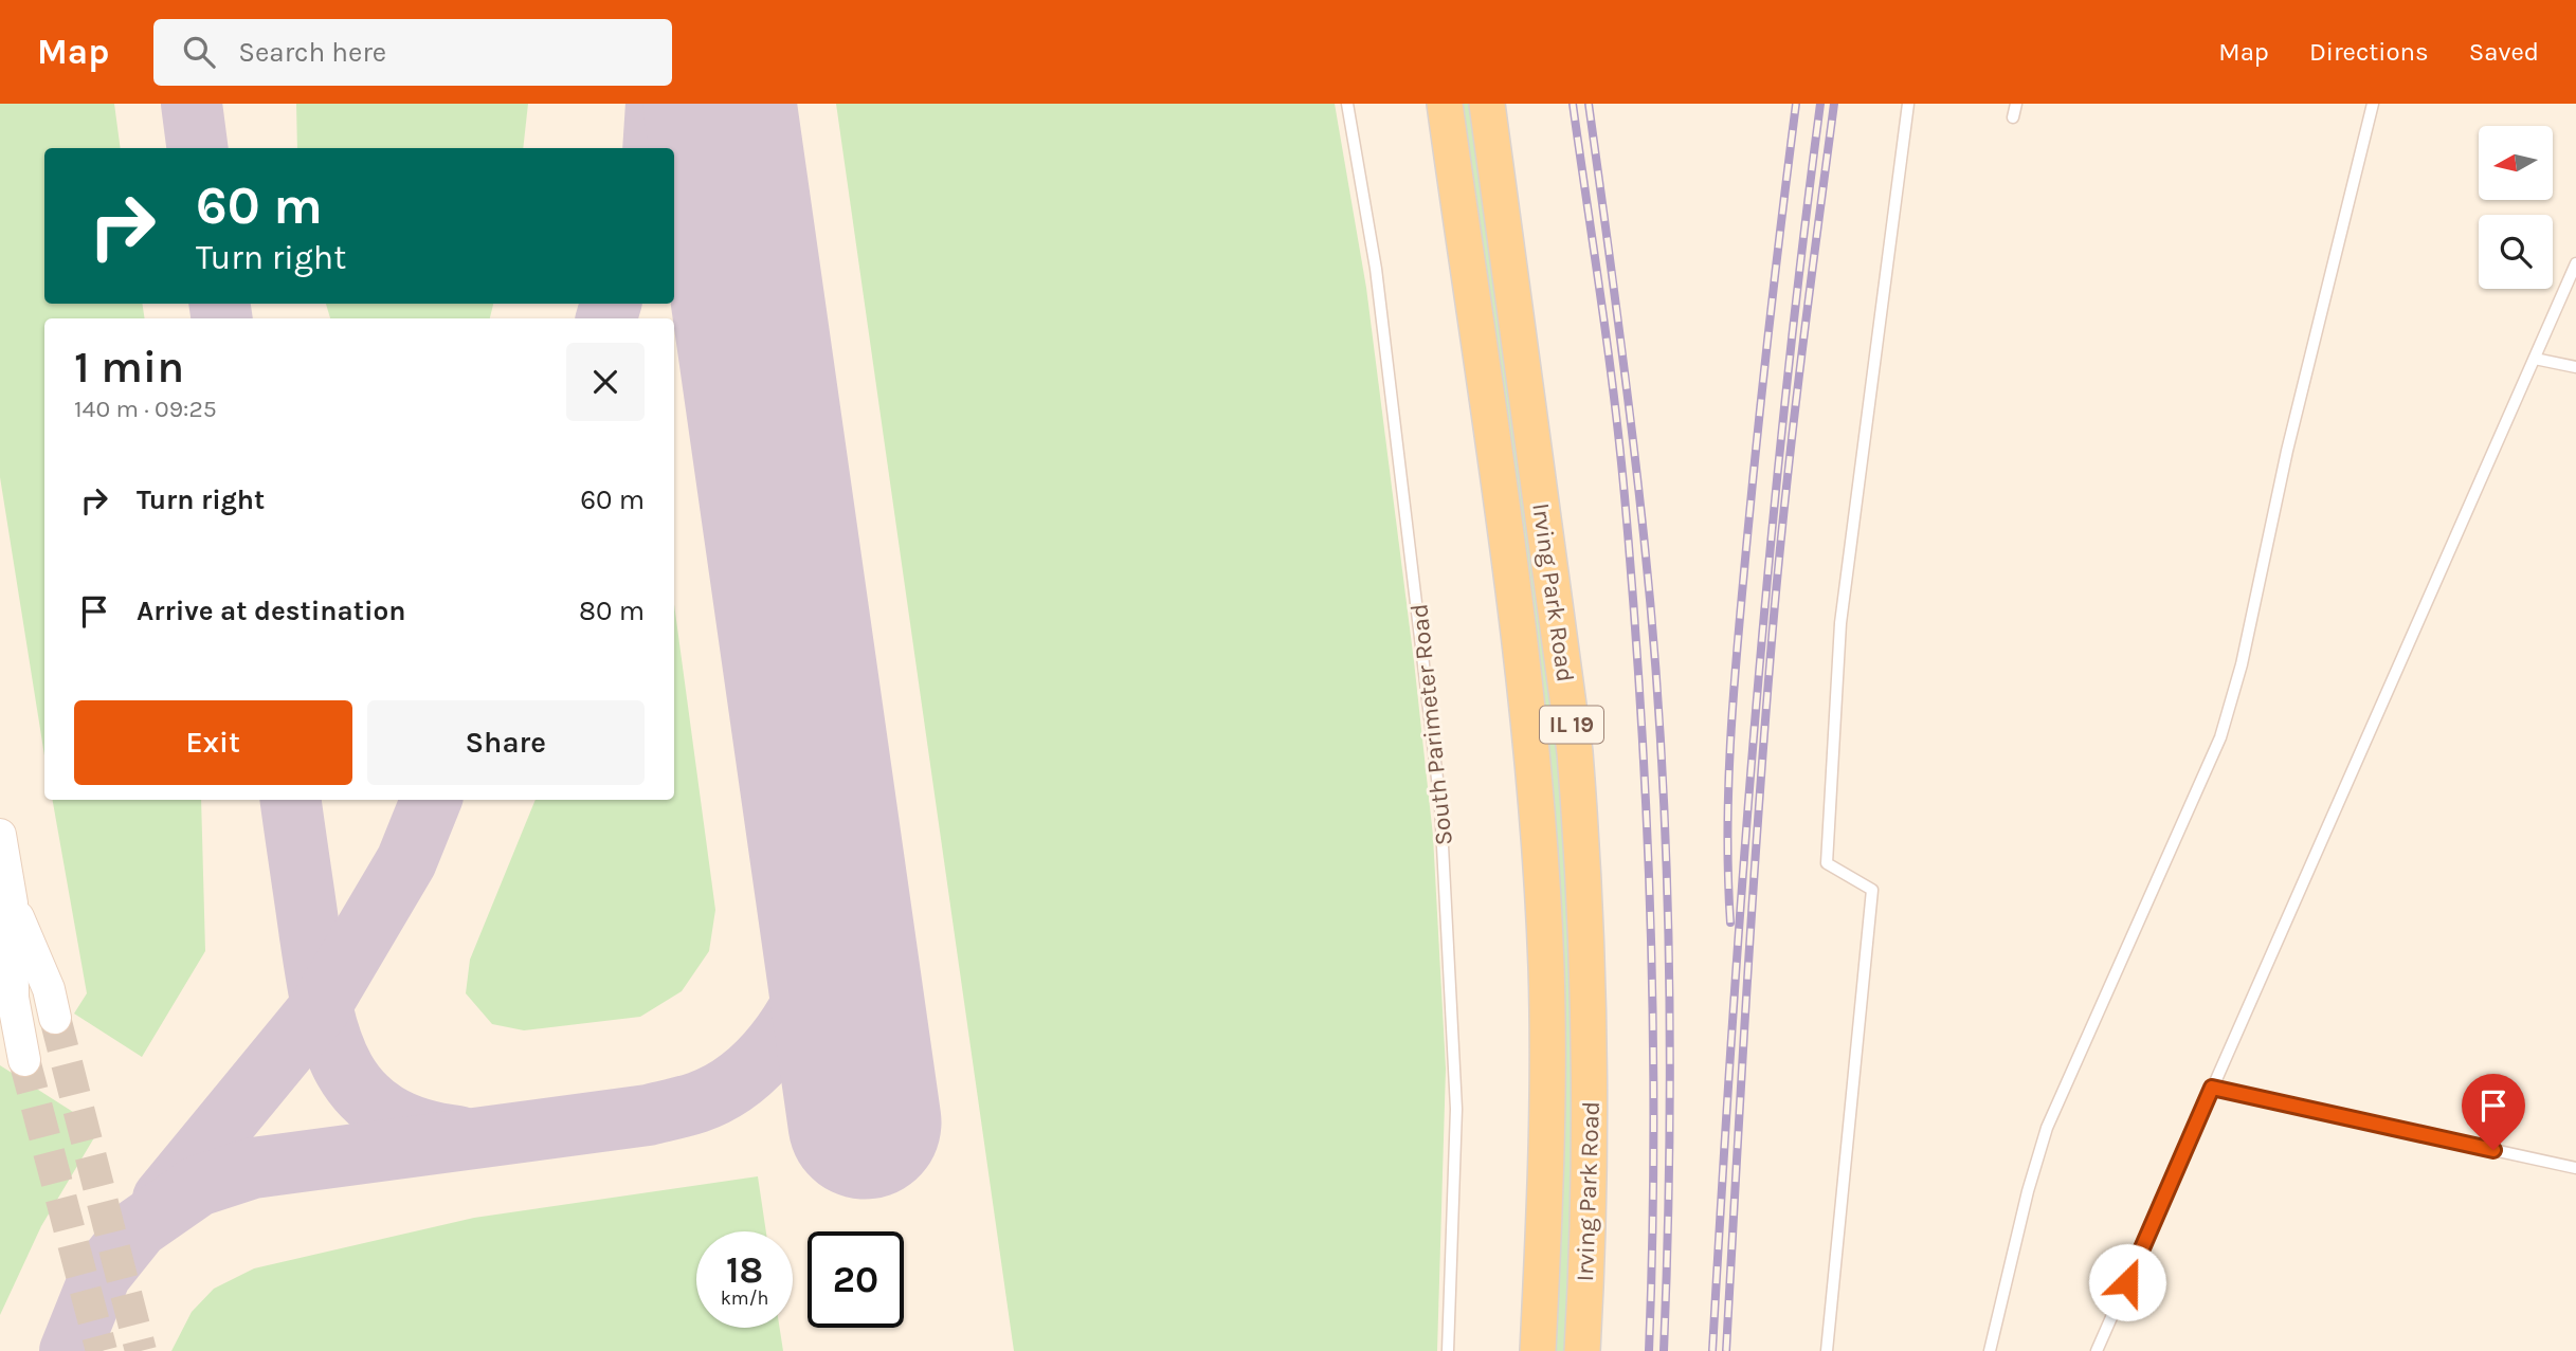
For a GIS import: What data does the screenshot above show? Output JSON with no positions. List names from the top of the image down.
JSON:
{
  "streets": {
    "main road": ["Irving Park Road", "IL 19"],
    "lane": ["South Parimeter Road"]
  },
  "north": "left",
  "page": {
    "header": "Map",
    "search": "Search here",
    "nav": ["Map", "Directions", "Saved"],
    "turn": ["60 m", "Turn right"],
    "heading": ["1 min", "140 m · 09:25"],
    "list": [
      {
        "name": "Turn right",
        "value": "60 m"
      },
      {
        "name": "Arrive at destination",
        "value": "80 m"
      }
    ],
    "buttons": ["Exit", "Share"],
    "speed": "18 km/h",
    "limit": "20"
  }
}
